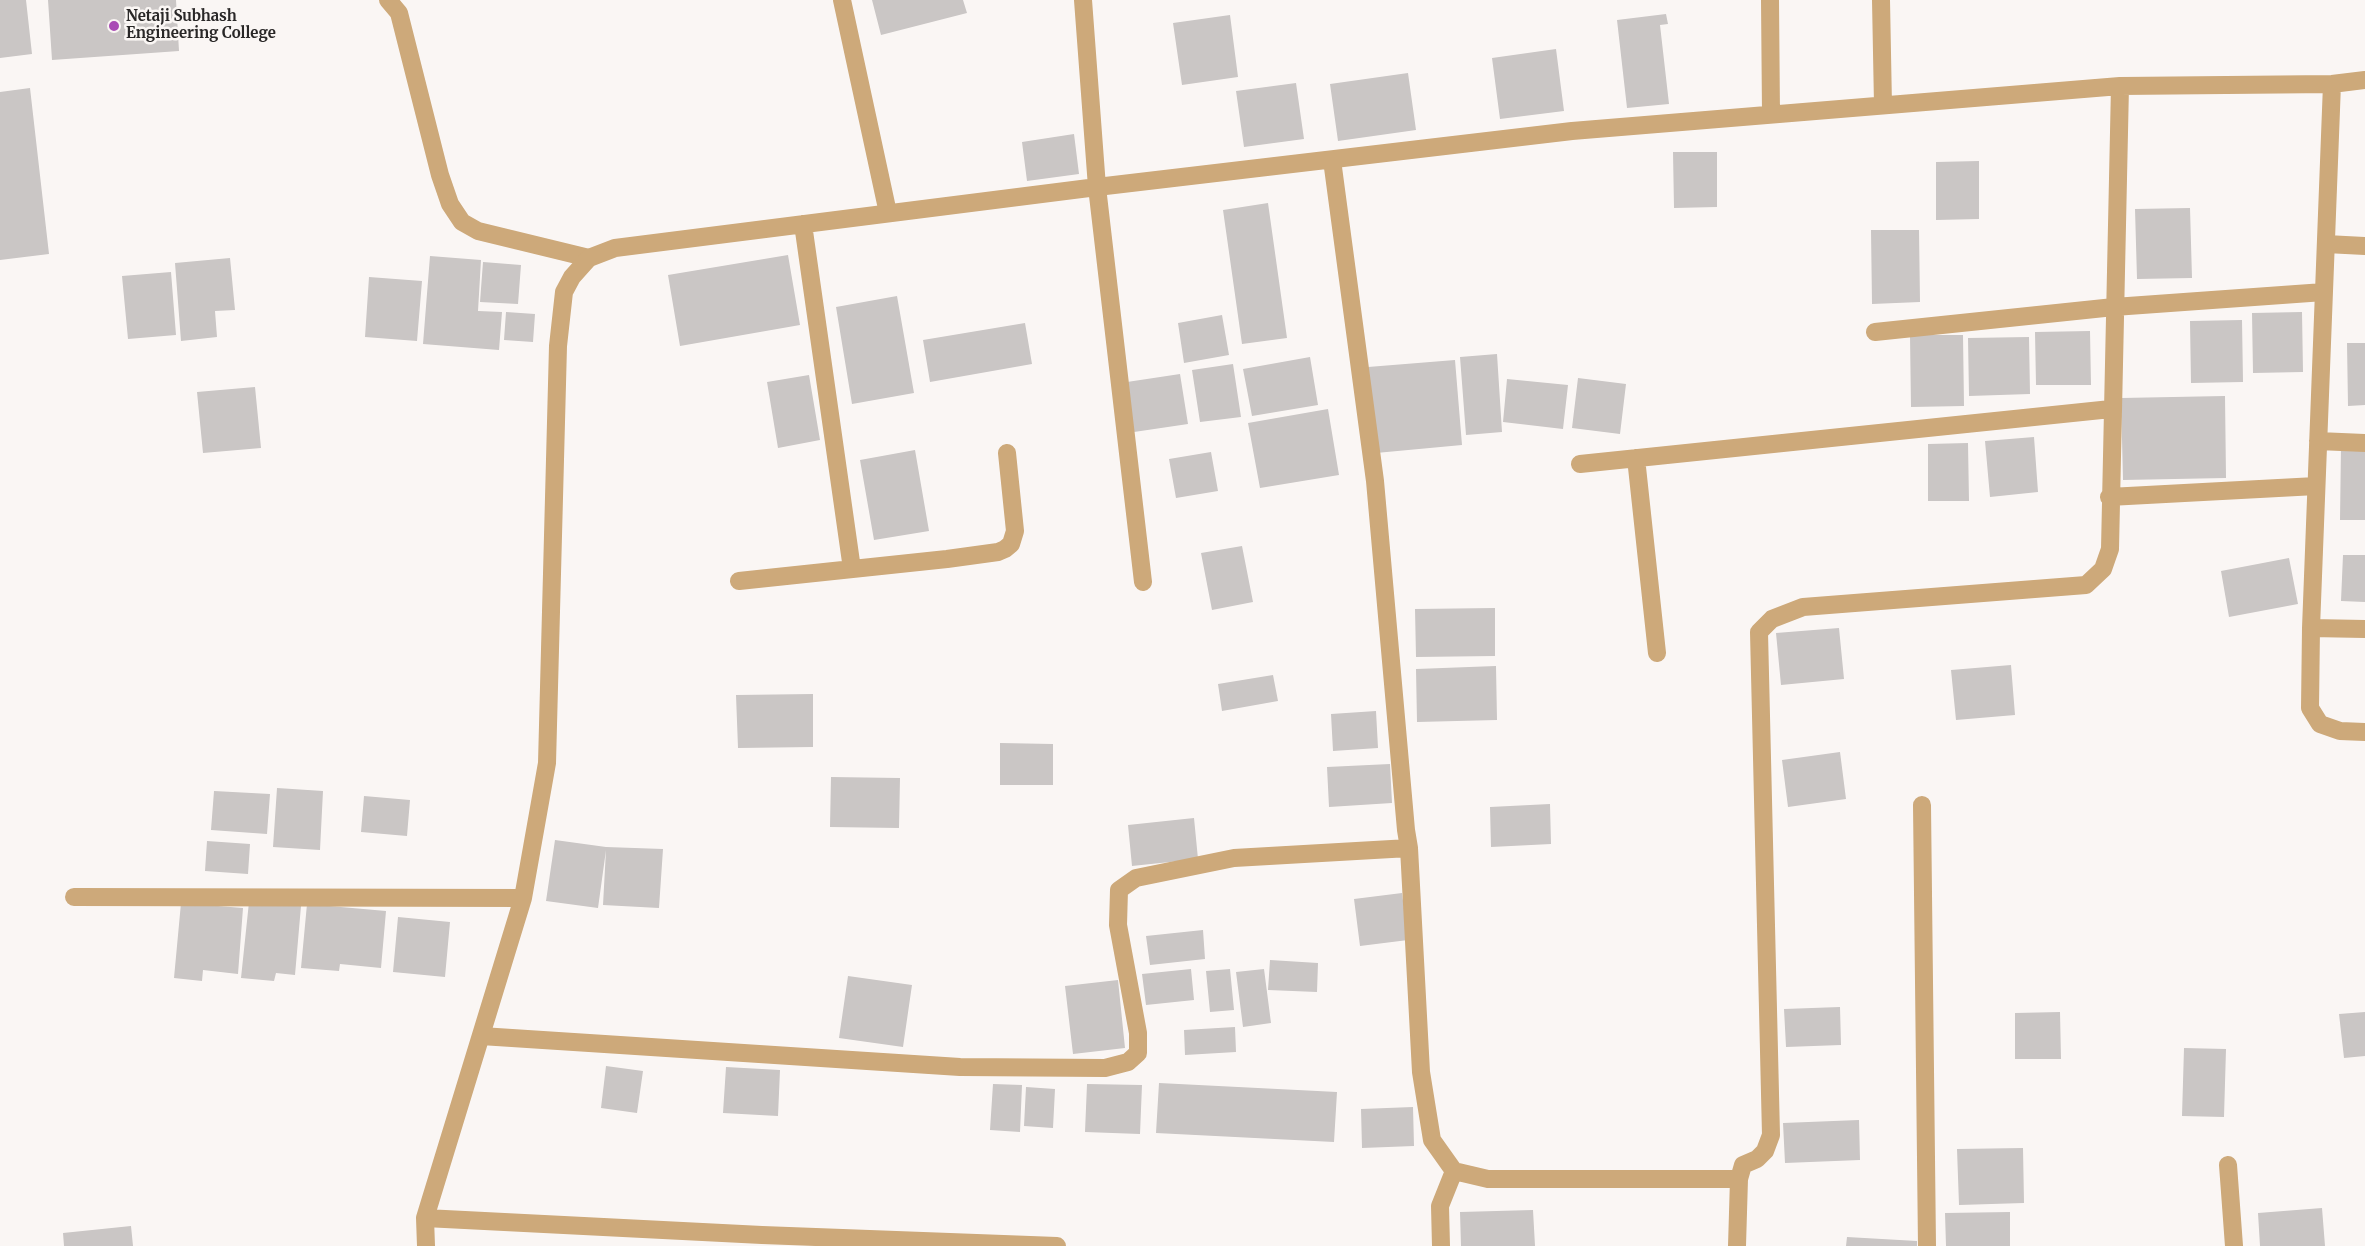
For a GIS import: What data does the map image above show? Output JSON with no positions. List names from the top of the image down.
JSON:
{
  "places": ["Netaji Subhash Engineering College"]
}
